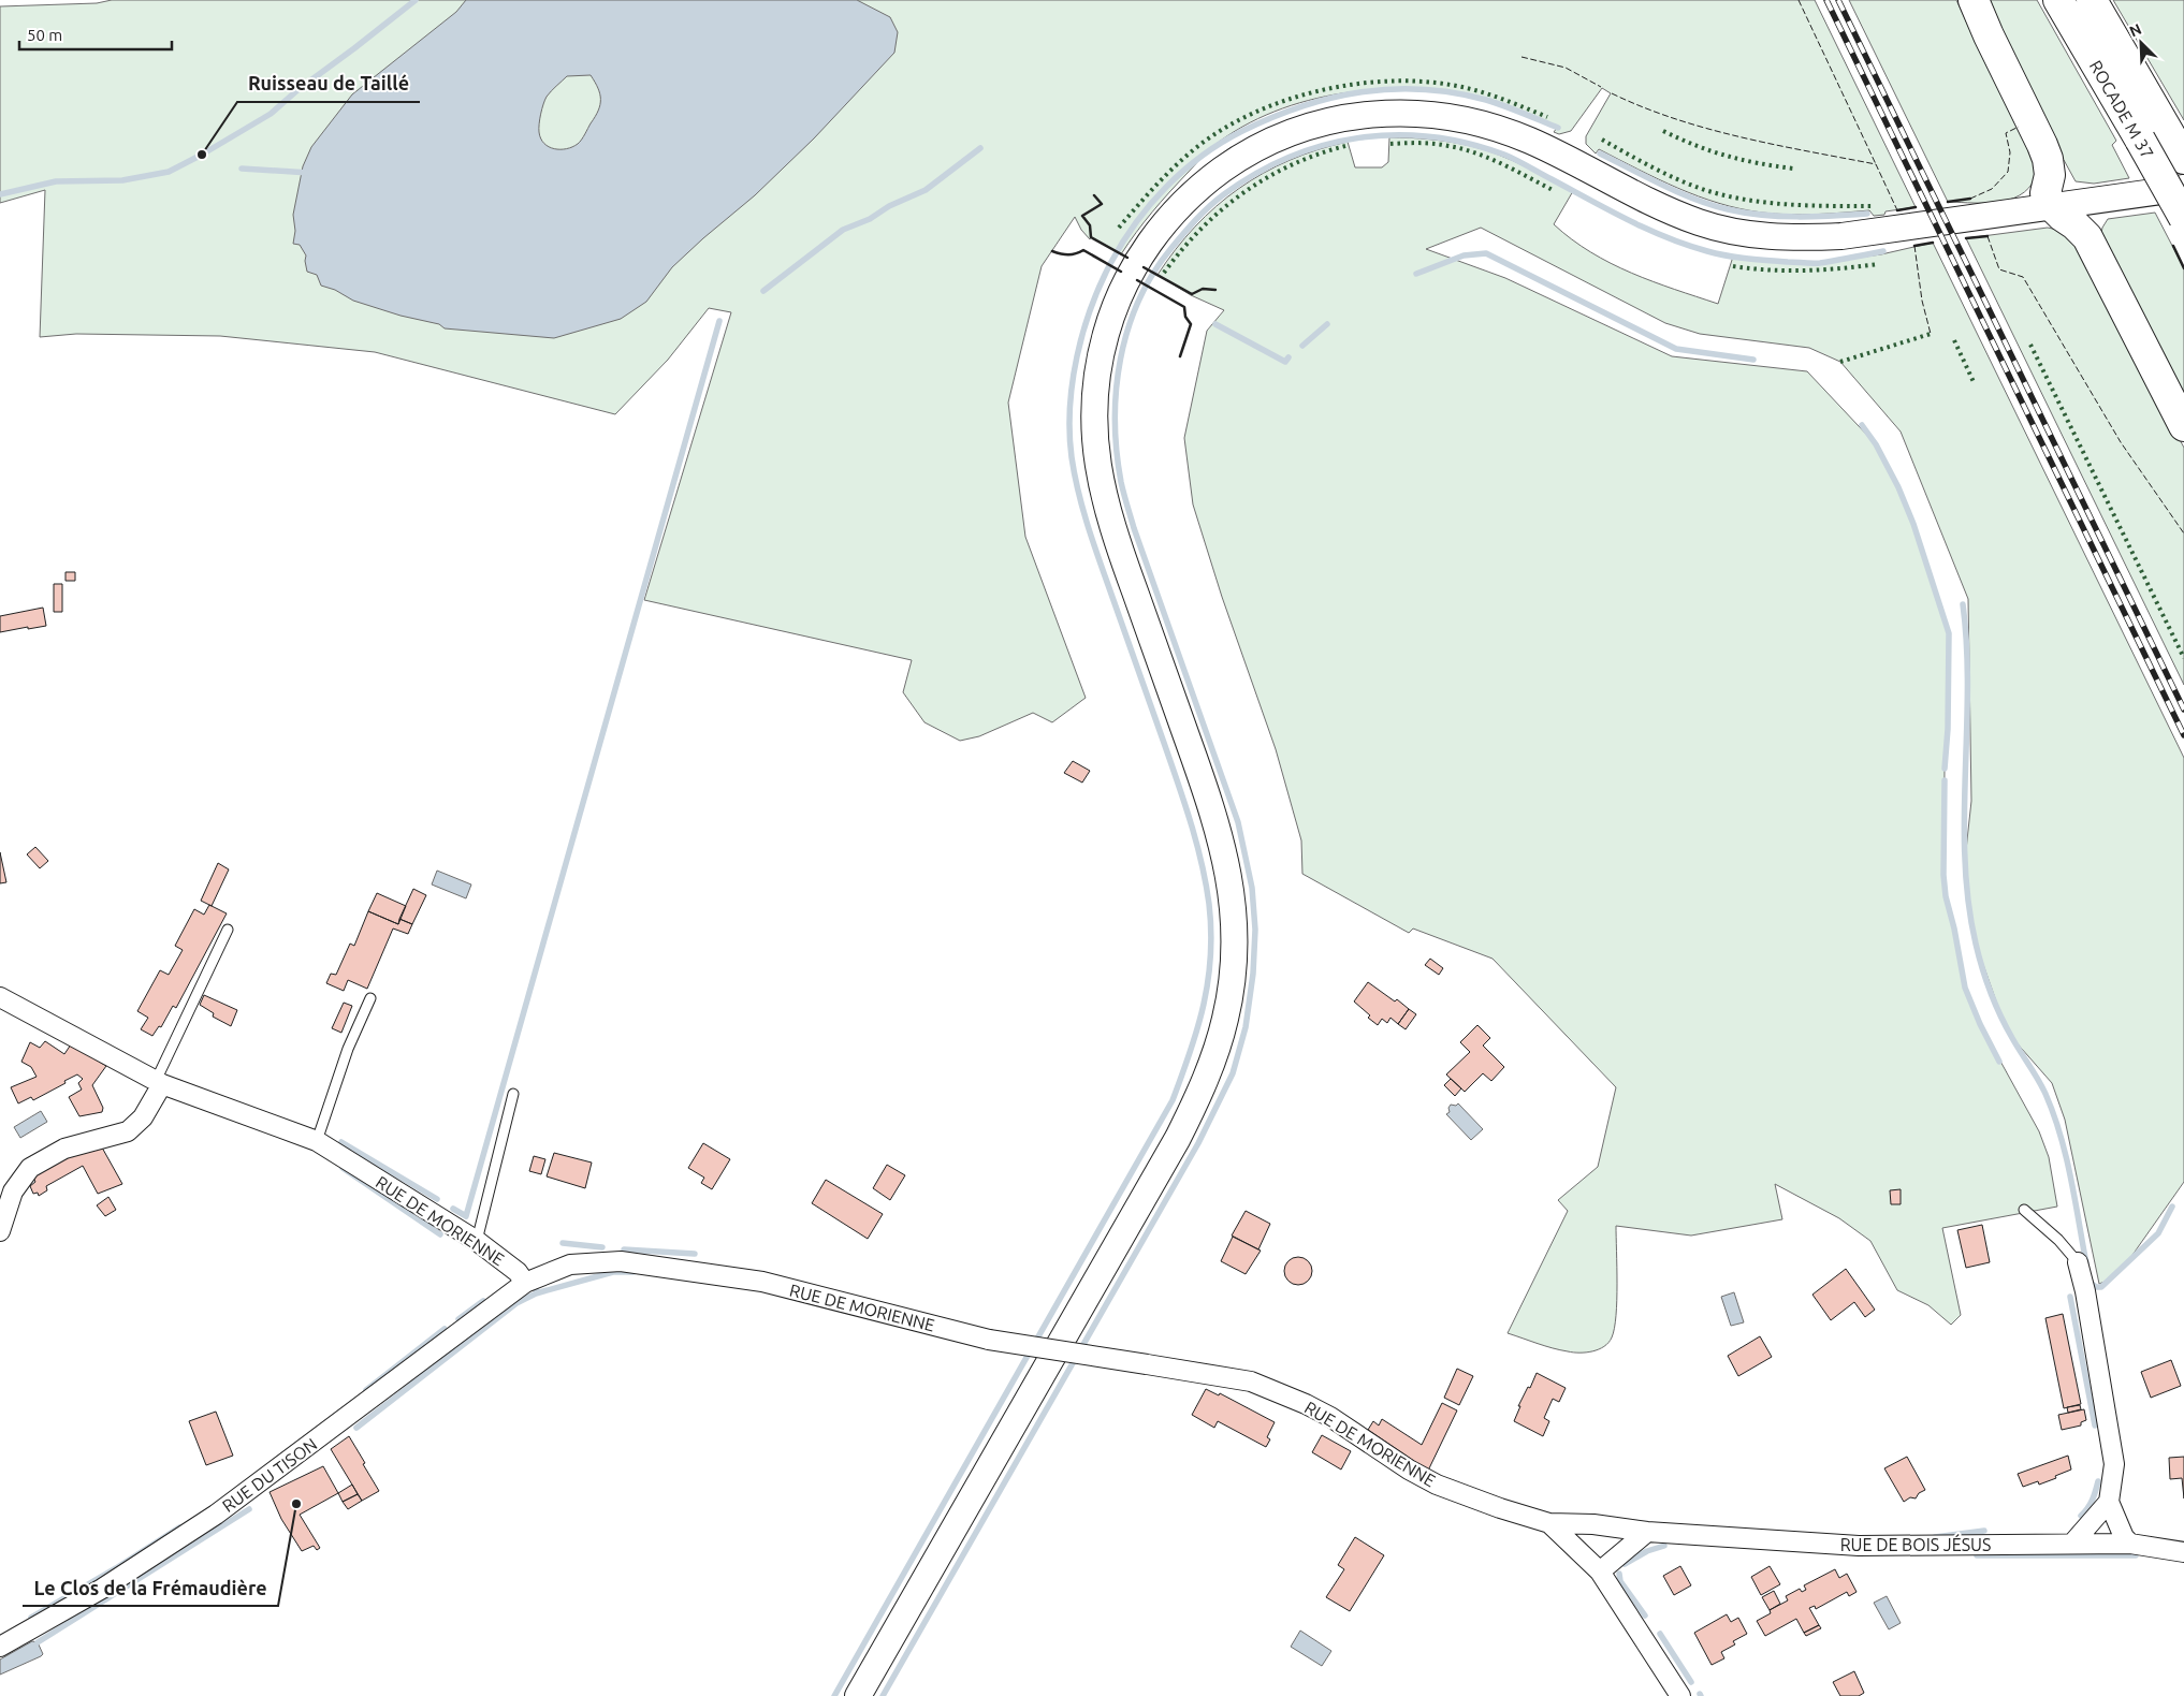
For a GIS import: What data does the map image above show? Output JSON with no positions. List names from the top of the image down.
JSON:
{
  "streets": {
    "highway": ["ROCADE M 37"],
    "street": ["RUE DE MORIENNE", "RUE DU TISON", "RUE DE BOIS JÉSUS"]
  },
  "crossings": [
    ["RUE DE MORIENNE", "RUE DU TISON"],
    ["RUE DE MORIENNE", "RUE DE BOIS JÉSUS"]
  ],
  "places": ["Ruisseau de Taillé", "Le Clos de la Frémaudière"],
  "scale_bar": "50 m",
  "north": "top left"
}
